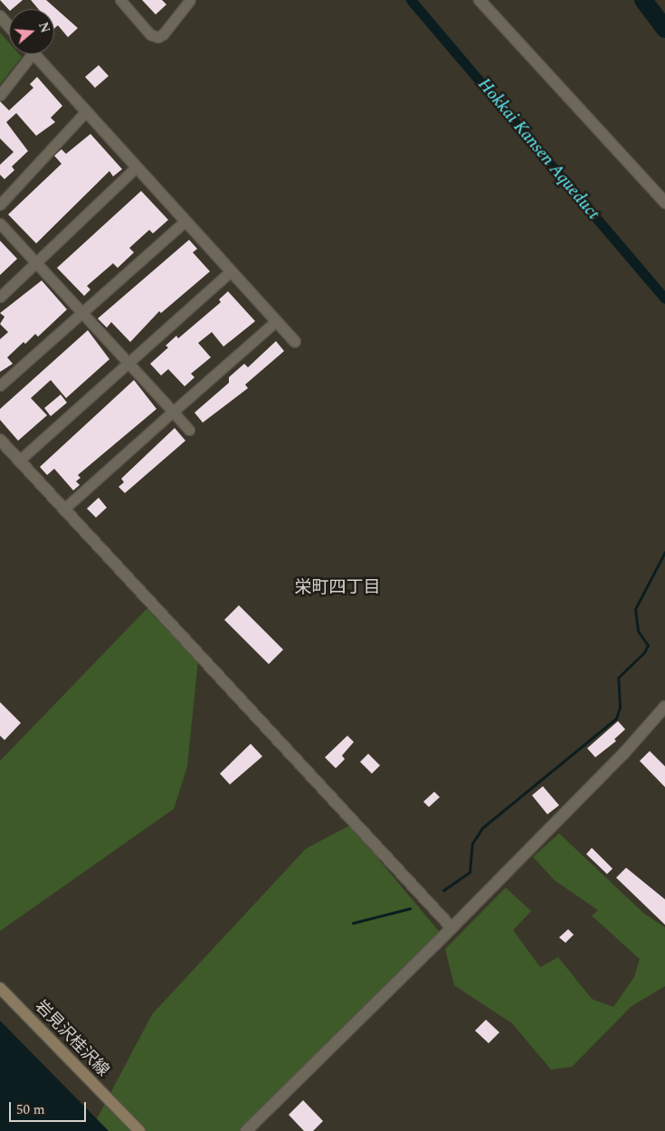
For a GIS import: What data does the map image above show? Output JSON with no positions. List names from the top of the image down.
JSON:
{
  "streets": {
    "main road": ["岩見沢桂沢線"]
  },
  "districts": ["栄町四丁目"],
  "water": ["Hokkai Kansen Aqueduct"],
  "scale_bar": "50 m",
  "north": "right"
}
